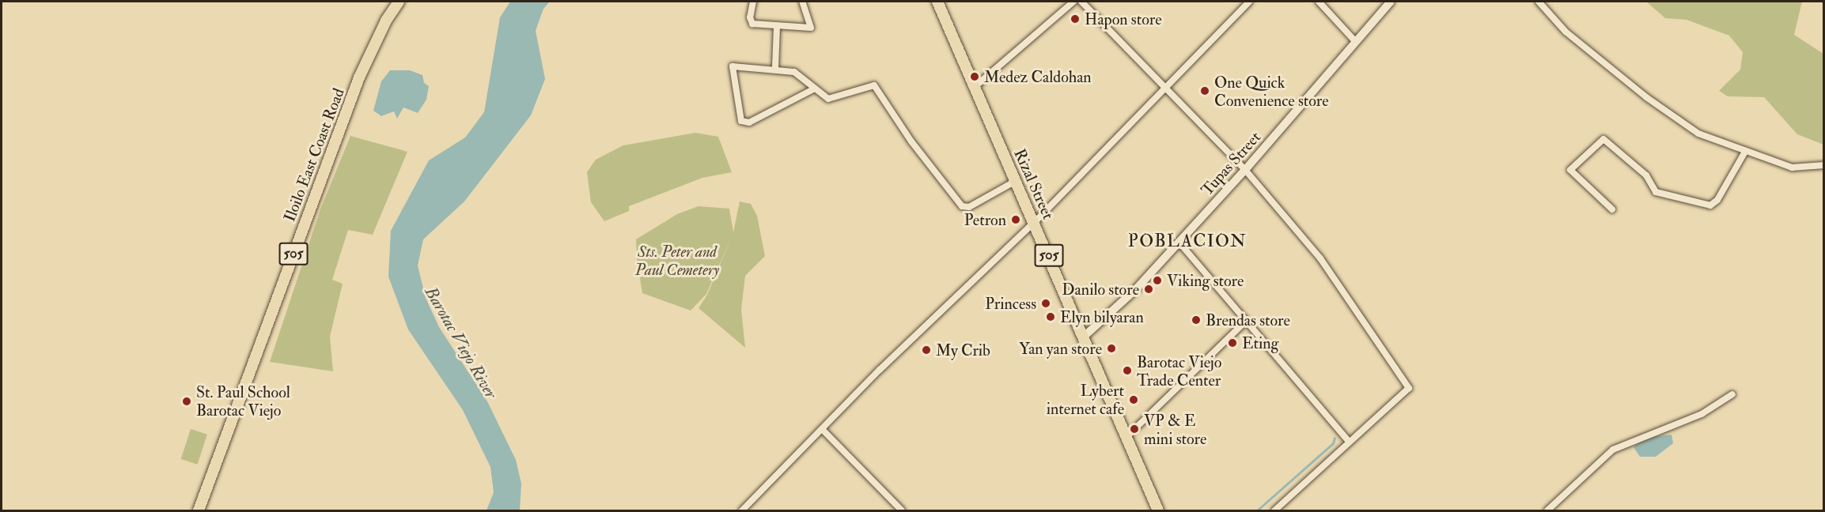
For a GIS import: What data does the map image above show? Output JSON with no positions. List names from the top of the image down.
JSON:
{
  "streets": {
    "main road": ["Iloilo East Coast Road", "Rizal Street", "505"],
    "street": ["Tupas Street"]
  },
  "crossings": [
    ["Tupas Street", "Rizal Street"]
  ],
  "districts": ["POBLACION"],
  "water": ["Barotac Viejo River"],
  "parks": ["Sts. Peter and Paul Cemetery"],
  "places": [
    "Hapon store",
    "Medez Caldohan",
    "One Quick Convenience store",
    "Petron",
    "Viking store",
    "Danilo store",
    "Princess",
    "Elyn bilyaran",
    "Brendas store",
    "Eting",
    "Yan yan store",
    "My Crib",
    "Barotac Viejo Trade Center",
    "Lybert internet cafe",
    "St. Paul School Barotac Viejo",
    "VP & E mini store"
  ]
}
